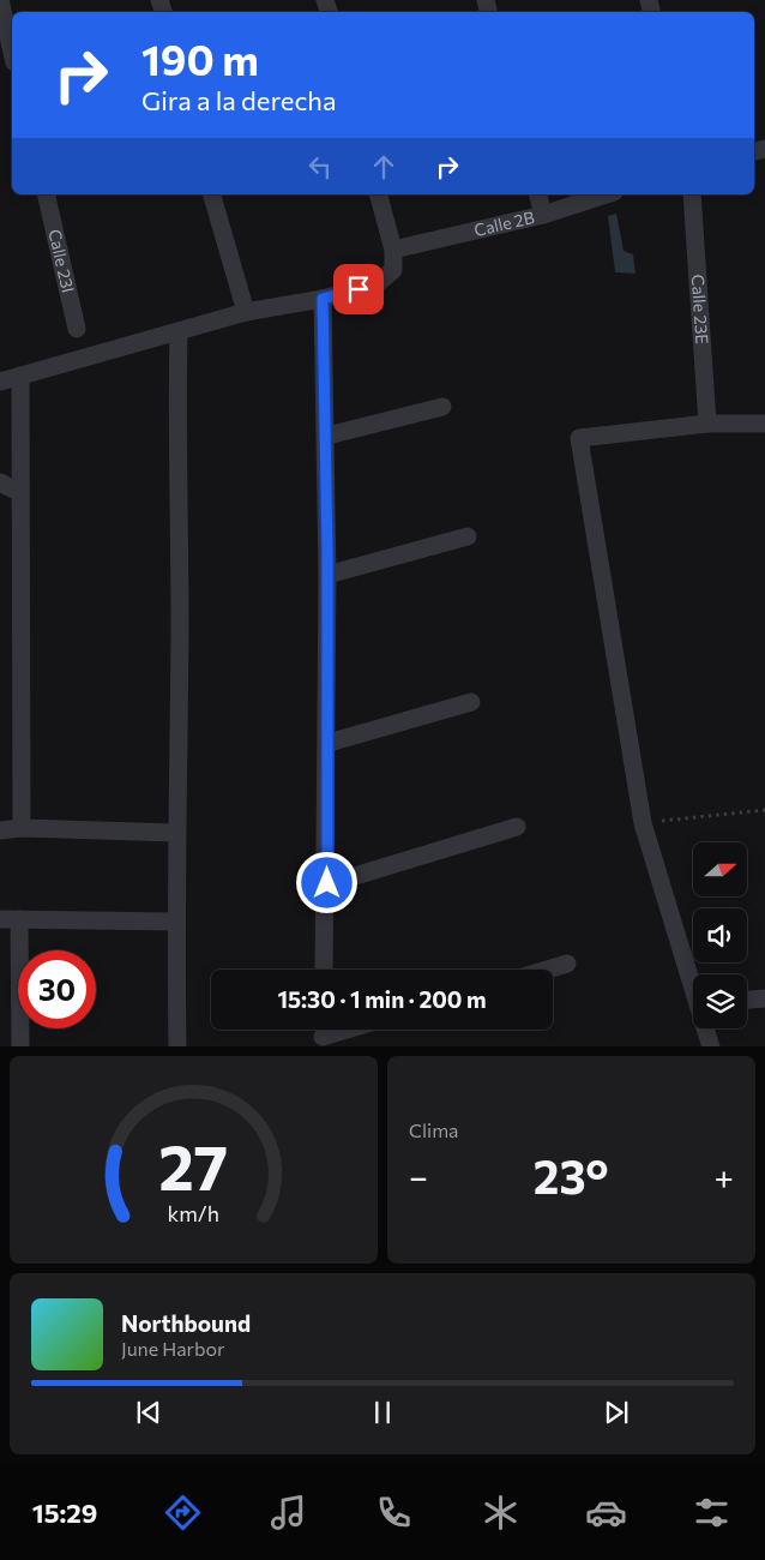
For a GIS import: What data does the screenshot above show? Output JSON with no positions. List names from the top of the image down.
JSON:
{
  "streets": {
    "street": ["Calle 2B", "Calle 23I", "Calle 23E"]
  },
  "north": "right",
  "page": {
    "turn": ["190 m", "Gira a la derecha"],
    "limit": "30",
    "trip": "15:30 · 1 min · 200 m",
    "tile": "Clima",
    "heat": ["−", "23°", "+"],
    "song": ["Northbound", "June Harbor"],
    "tabs": "15:29",
    "gauge": ["27", "km/h"]
  }
}
